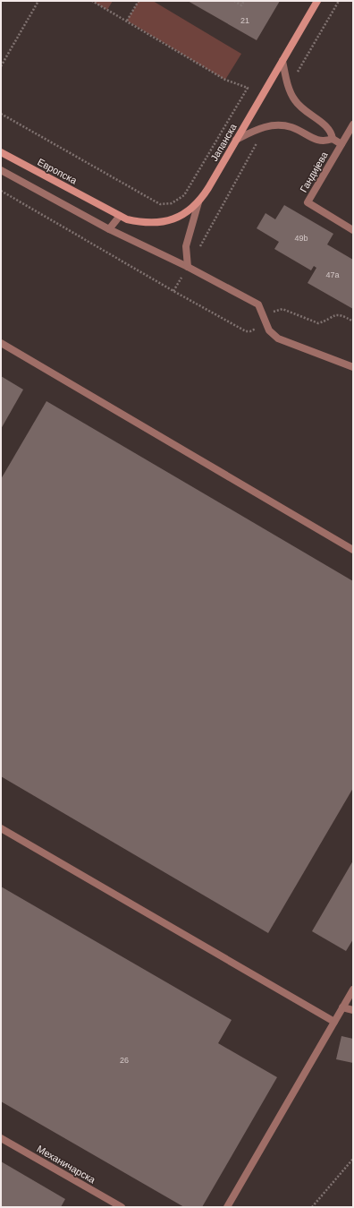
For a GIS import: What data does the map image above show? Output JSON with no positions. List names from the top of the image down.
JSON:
{
  "streets": {
    "street": ["Јапанска", "Европска"],
    "lane": ["Гандијева", "Механичарска"]
  },
  "crossings": [
    ["Јапанска", "Европска"]
  ],
  "house_numbers": [
    "21",
    "49b",
    "47a",
    "26"
  ]
}
